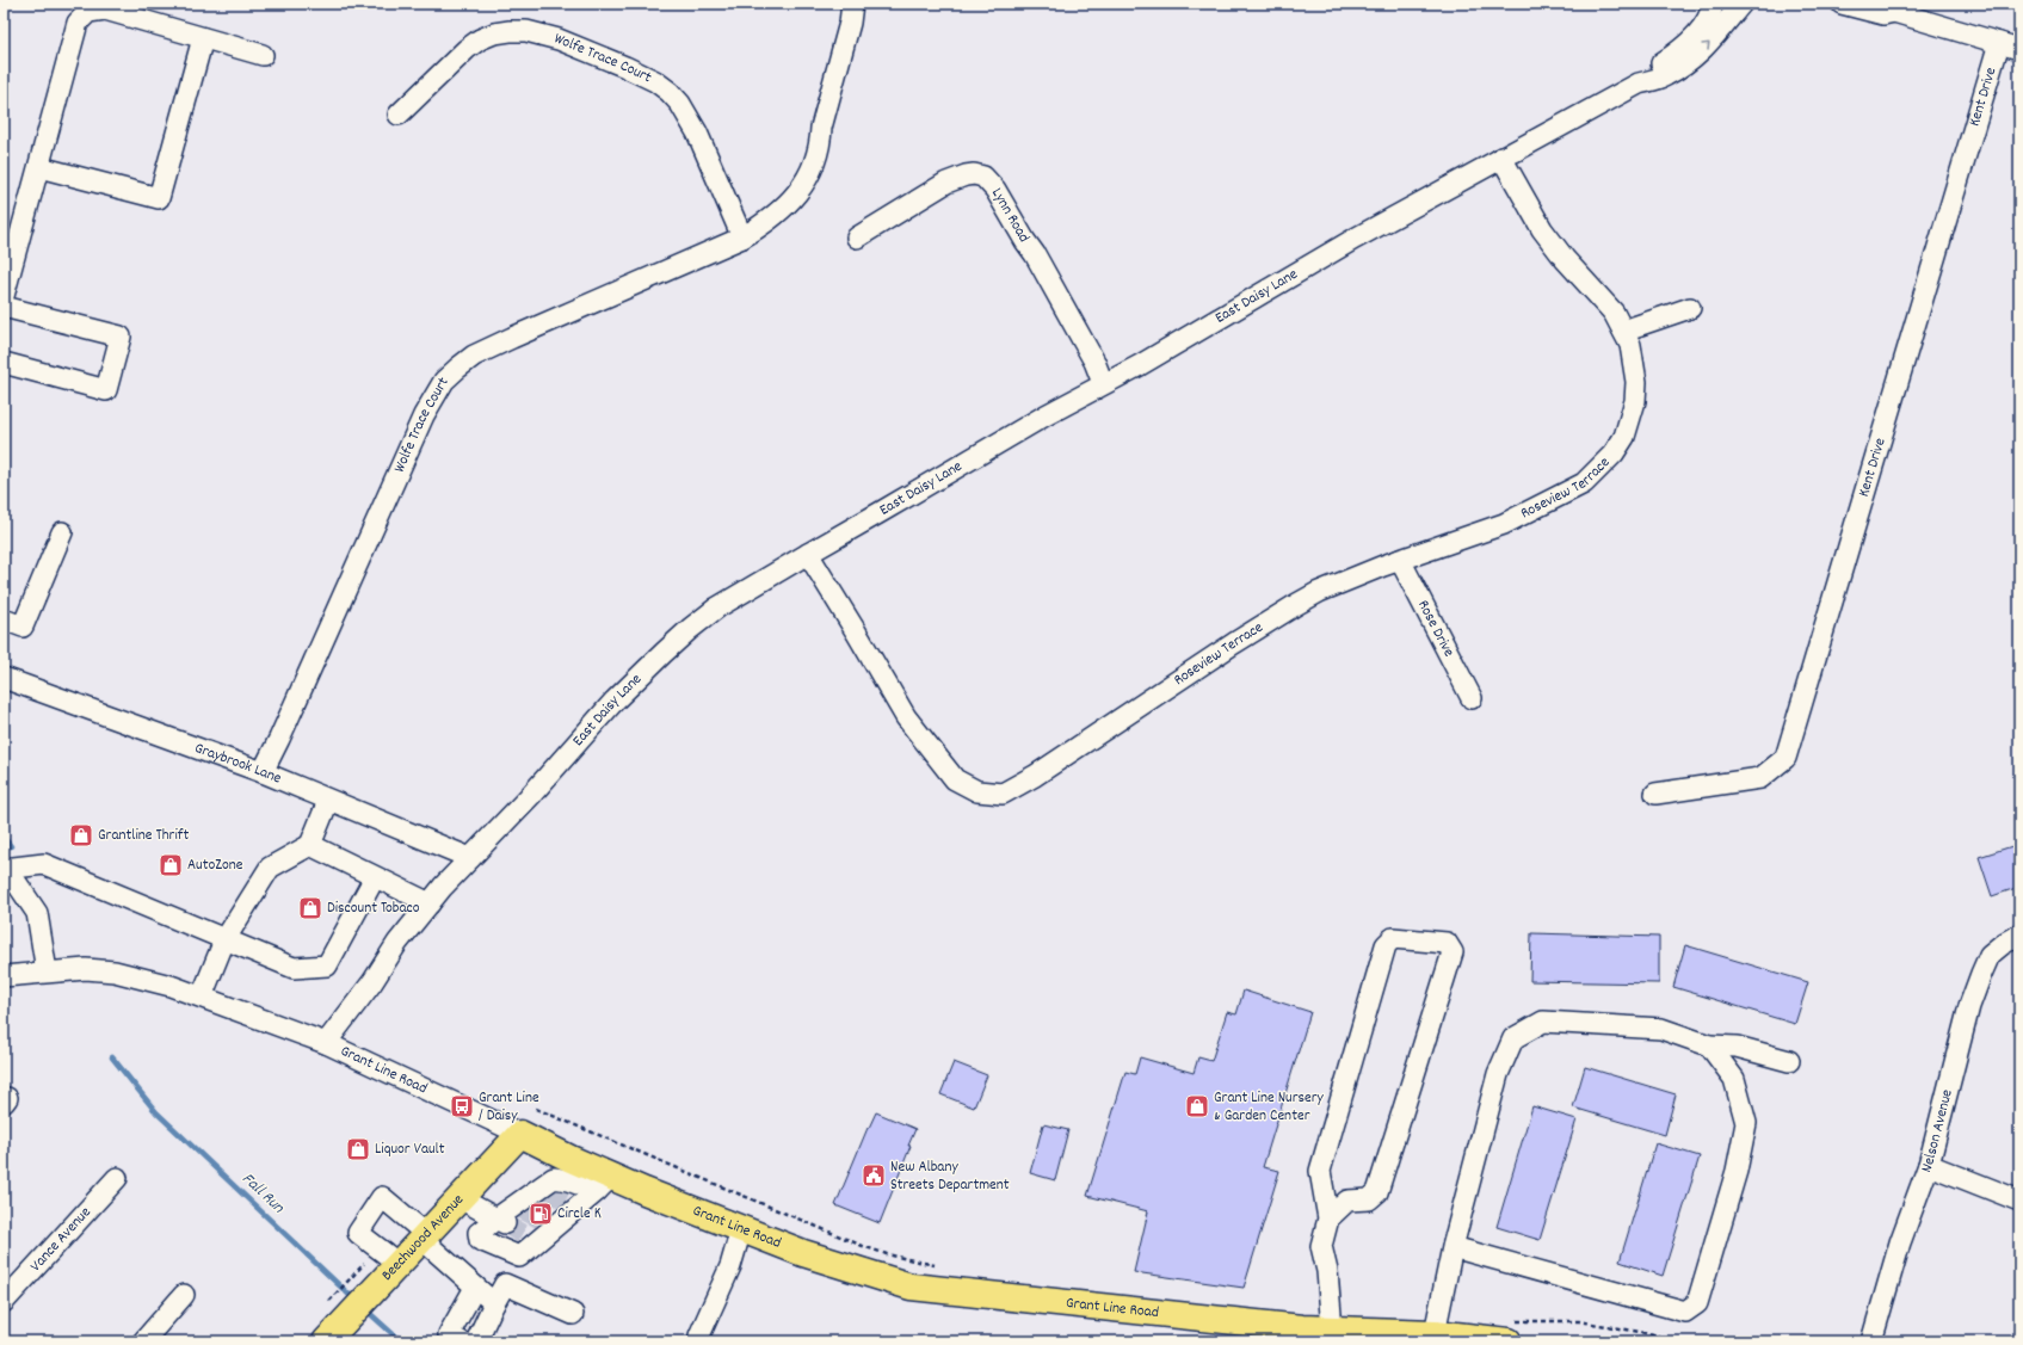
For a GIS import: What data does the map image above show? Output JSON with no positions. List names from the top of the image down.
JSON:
{
  "streets": {
    "main road": ["Grant Line Road", "Beechwood Avenue"],
    "street": [
      "Wolfe Trace Court",
      "Kent Drive",
      "Lynn Road",
      "East Daisy Lane",
      "Roseview Terrace",
      "Rose Drive",
      "Graybrook Lane",
      "Nelson Avenue",
      "Vance Avenue"
    ]
  },
  "crossings": [
    ["Wolfe Trace Court", "Graybrook Lane"],
    ["Lynn Road", "East Daisy Lane"],
    ["East Daisy Lane", "Roseview Terrace"],
    ["East Daisy Lane", "Graybrook Lane"],
    ["East Daisy Lane", "Grant Line Road"],
    ["Roseview Terrace", "Rose Drive"],
    ["Grant Line Road", "Beechwood Avenue"]
  ],
  "water": ["Fall Run"],
  "places": {
    "shop": [
      "Grantline Thrift",
      "AutoZone",
      "Discount Tobaco",
      "Grant Line Nursery & Garden Center",
      "Liquor Vault"
    ],
    "bus stop": ["Grant Line / Daisy"],
    "public building": ["New Albany Streets Department"],
    "fuel station": ["Circle K"]
  }
}
